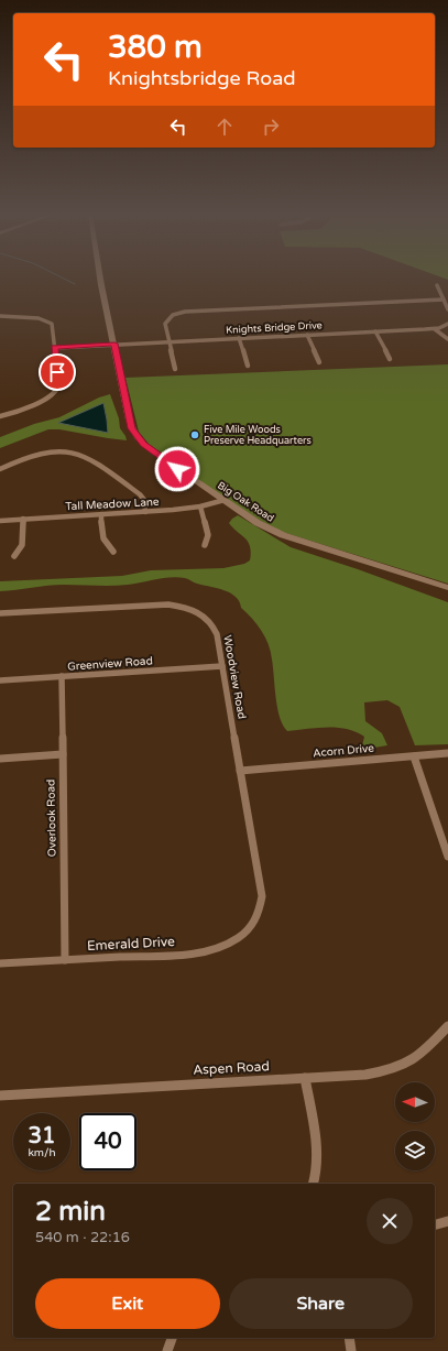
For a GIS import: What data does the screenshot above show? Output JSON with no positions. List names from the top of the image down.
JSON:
{
  "streets": {
    "street": [
      "Knights Bridge Drive",
      "Big Oak Road",
      "Tall Meadow Lane",
      "Greenview Road",
      "Woodview Road",
      "Acorn Drive",
      "Overlook Road",
      "Emerald Drive",
      "Aspen Road"
    ]
  },
  "crossings": [
    ["Knights Bridge Drive", "Big Oak Road"],
    ["Big Oak Road", "Tall Meadow Lane"],
    ["Greenview Road", "Woodview Road"],
    ["Greenview Road", "Overlook Road"],
    ["Woodview Road", "Acorn Drive"],
    ["Woodview Road", "Emerald Drive"],
    ["Overlook Road", "Emerald Drive"]
  ],
  "places": ["Five Mile Woods Preserve Headquarters"],
  "north": "left",
  "page": {
    "turn": ["380 m", "Knightsbridge Road"],
    "speed": "31 km/h",
    "limit": "40",
    "heading": ["2 min", "540 m · 22:16"],
    "buttons": ["Exit", "Share"]
  }
}
